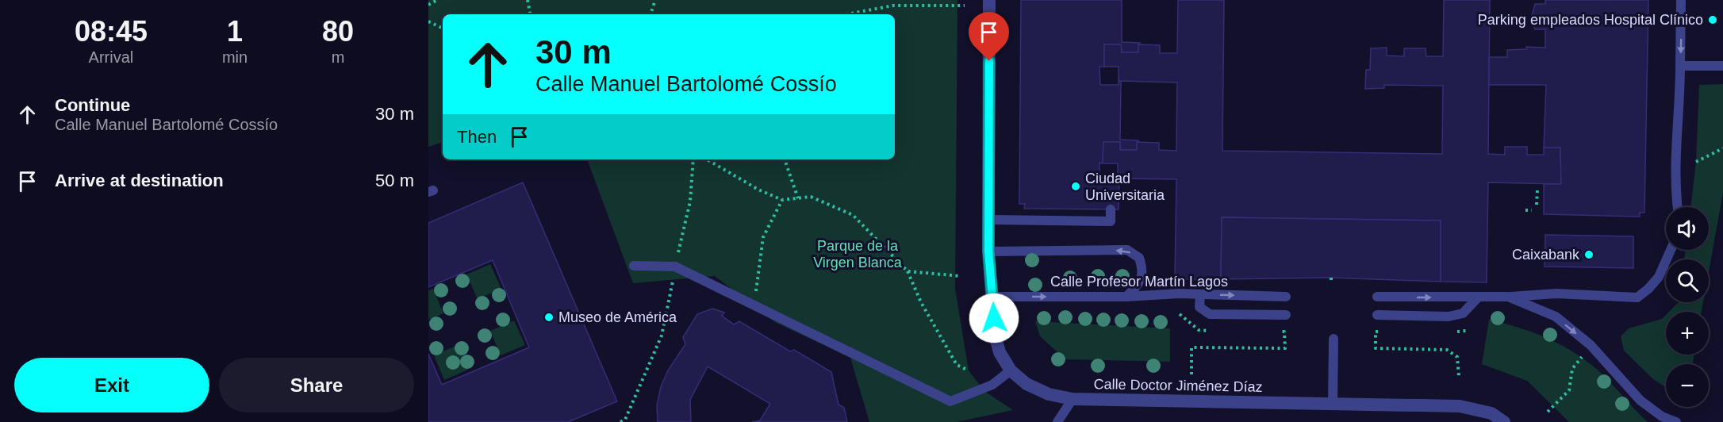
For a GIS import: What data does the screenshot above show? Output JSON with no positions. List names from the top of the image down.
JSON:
{
  "streets": {
    "street": ["Calle Doctor Jiménez Díaz"],
    "lane": ["Calle Profesor Martín Lagos"]
  },
  "crossings": [
    ["Calle Profesor Martín Lagos", "Calle Doctor Jiménez Díaz"]
  ],
  "parks": ["Parque de la Virgen Blanca"],
  "places": [
    "Parking empleados Hospital Clínico",
    "Ciudad Universitaria",
    "Caixabank",
    "Museo de América"
  ],
  "page": {
    "eta": [
      "08:45",
      "Arrival",
      "1",
      "min",
      "80",
      "m"
    ],
    "turn": ["30 m", "Calle Manuel Bartolomé Cossío"],
    "list": [
      {
        "name": "Continue",
        "note": "Calle Manuel Bartolomé Cossío",
        "value": "30 m"
      },
      {
        "name": "Arrive at destination",
        "value": "50 m"
      }
    ],
    "then": "Then",
    "map_buttons": ["+", "−"],
    "buttons": ["Exit", "Share"]
  }
}
